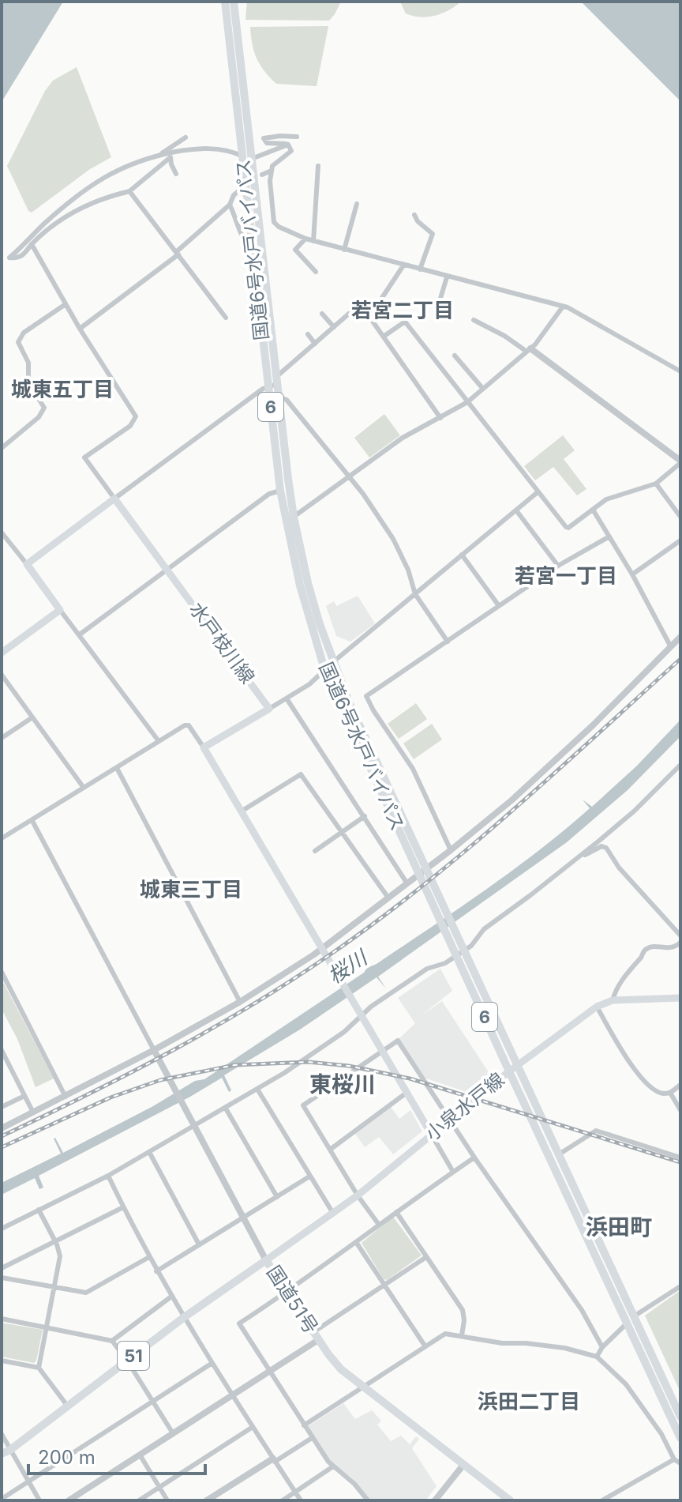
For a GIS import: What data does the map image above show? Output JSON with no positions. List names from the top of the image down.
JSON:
{
  "streets": {
    "highway": [
      "国道6号水戸バイパス",
      "6",
      "国道51号",
      "51"
    ],
    "main road": ["水戸枝川線", "小泉水戸線"]
  },
  "crossings": [
    ["国道6号水戸バイパス", "小泉水戸線"],
    ["小泉水戸線", "国道51号"]
  ],
  "districts": [
    "若宮二丁目",
    "城東五丁目",
    "若宮一丁目",
    "城東三丁目",
    "東桜川",
    "浜田町",
    "浜田二丁目"
  ],
  "water": ["桜川"],
  "scale_bar": "200 m"
}
